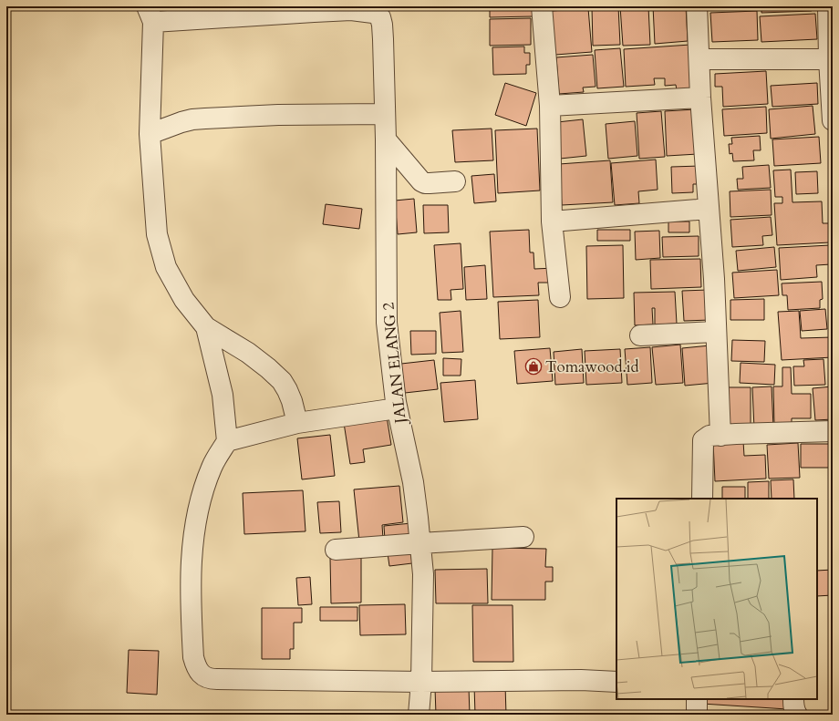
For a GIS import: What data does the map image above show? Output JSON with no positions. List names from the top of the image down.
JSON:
{
  "streets": {
    "street": ["JALAN ELANG 2"]
  },
  "places": {
    "shop": ["Tomawood.id"]
  }
}
